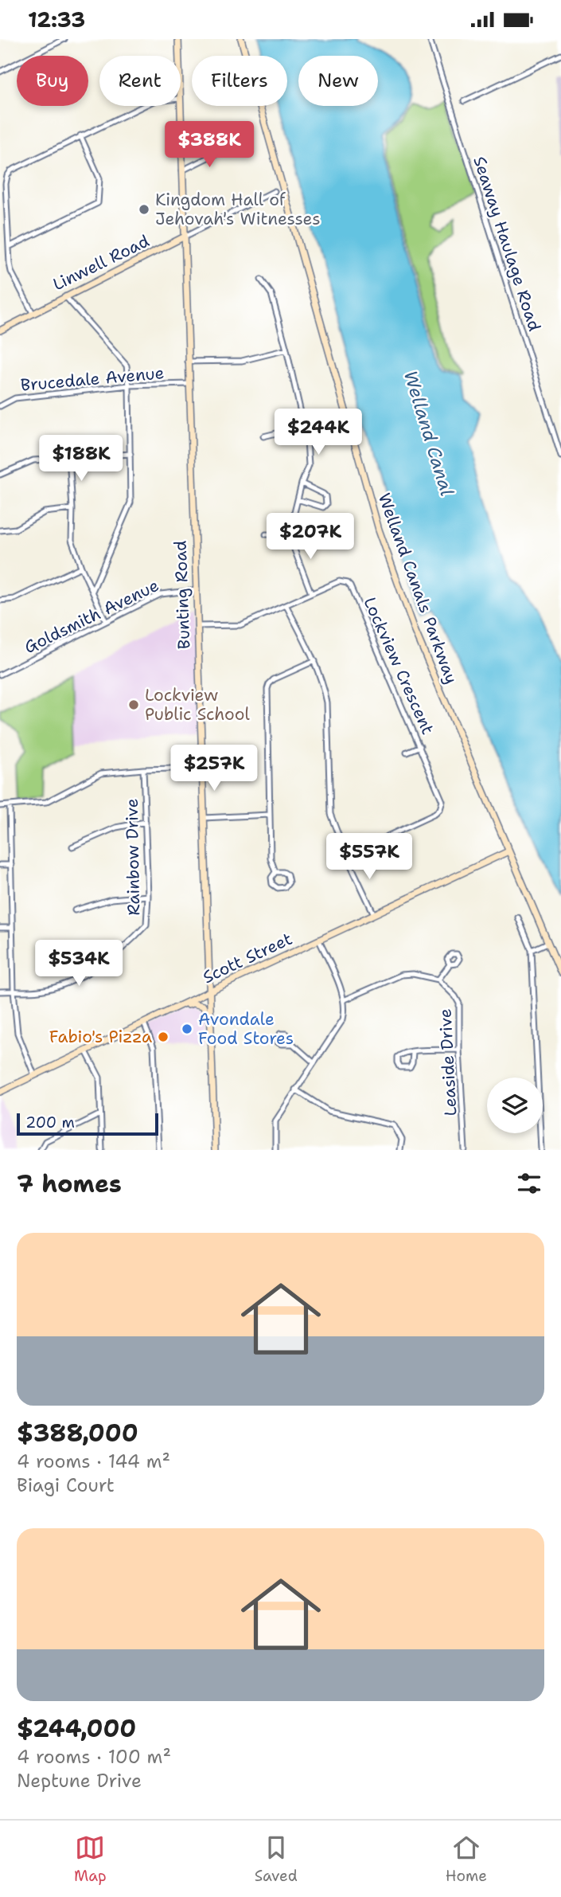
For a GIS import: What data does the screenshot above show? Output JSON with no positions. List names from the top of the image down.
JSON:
{
  "streets": {
    "main road": [
      "Linwell Road",
      "Welland Canals Parkway",
      "Bunting Road",
      "Scott Street"
    ],
    "street": [
      "Seaway Haulage Road",
      "Brucedale Avenue",
      "Goldsmith Avenue",
      "Lockview Crescent",
      "Rainbow Drive",
      "Leaside Drive"
    ]
  },
  "crossings": [
    ["Linwell Road", "Bunting Road"],
    ["Brucedale Avenue", "Bunting Road"],
    ["Welland Canals Parkway", "Scott Street"],
    ["Bunting Road", "Goldsmith Avenue"],
    ["Bunting Road", "Lockview Crescent"],
    ["Bunting Road", "Scott Street"]
  ],
  "water": ["Welland Canal"],
  "places": [
    "Kingdom Hall of Jehovah's Witnesses",
    "Lockview Public School",
    "Avondale Food Stores",
    "Fabio's Pizza"
  ],
  "scale_bar": "200 m",
  "page": {
    "status": "12:33",
    "chip": [
      "Buy",
      "Rent",
      "Filters",
      "New"
    ],
    "price": [
      "$388K",
      "$244K",
      "$188K",
      "$207K",
      "$257K",
      "$557K",
      "$534K"
    ],
    "scale": "200 m",
    "heading": "7 homes",
    "list": [
      {
        "name": "$388,000",
        "note": "4 rooms · 144 m² · Biagi Court"
      },
      {
        "name": "$244,000",
        "note": "4 rooms · 100 m² · Neptune Drive"
      }
    ],
    "tabs": ["Map", "Saved", "Home"]
  }
}
